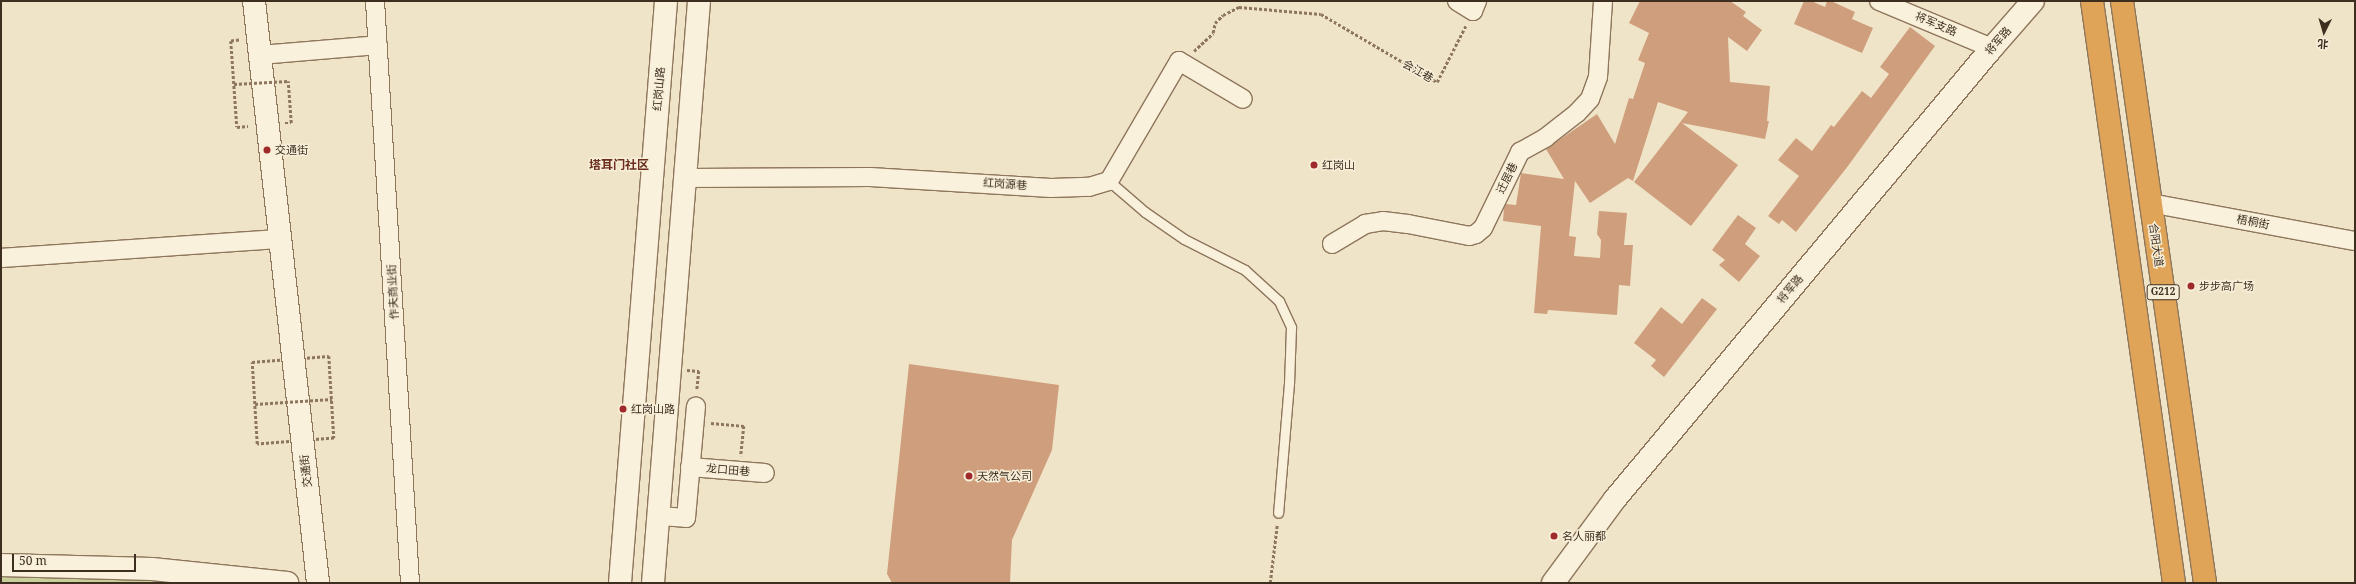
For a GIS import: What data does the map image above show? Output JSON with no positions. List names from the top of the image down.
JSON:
{
  "streets": {
    "highway": ["合阳大道", "G212"],
    "main road": ["将军路", "红岗山路", "交通街"],
    "street": [
      "将军支路",
      "迁居巷",
      "红岗源巷",
      "梧桐街",
      "作夫商业街",
      "龙口田巷"
    ],
    "path": ["会江巷"]
  },
  "crossings": [
    ["将军支路", "将军路"],
    ["梧桐街", "合阳大道"]
  ],
  "districts": ["塔耳门社区"],
  "places": [
    "交通街",
    "红岗山",
    "步步高广场",
    "红岗山路",
    "天然气公司",
    "名人丽都"
  ],
  "scale_bar": "50 m",
  "north": "bottom"
}
